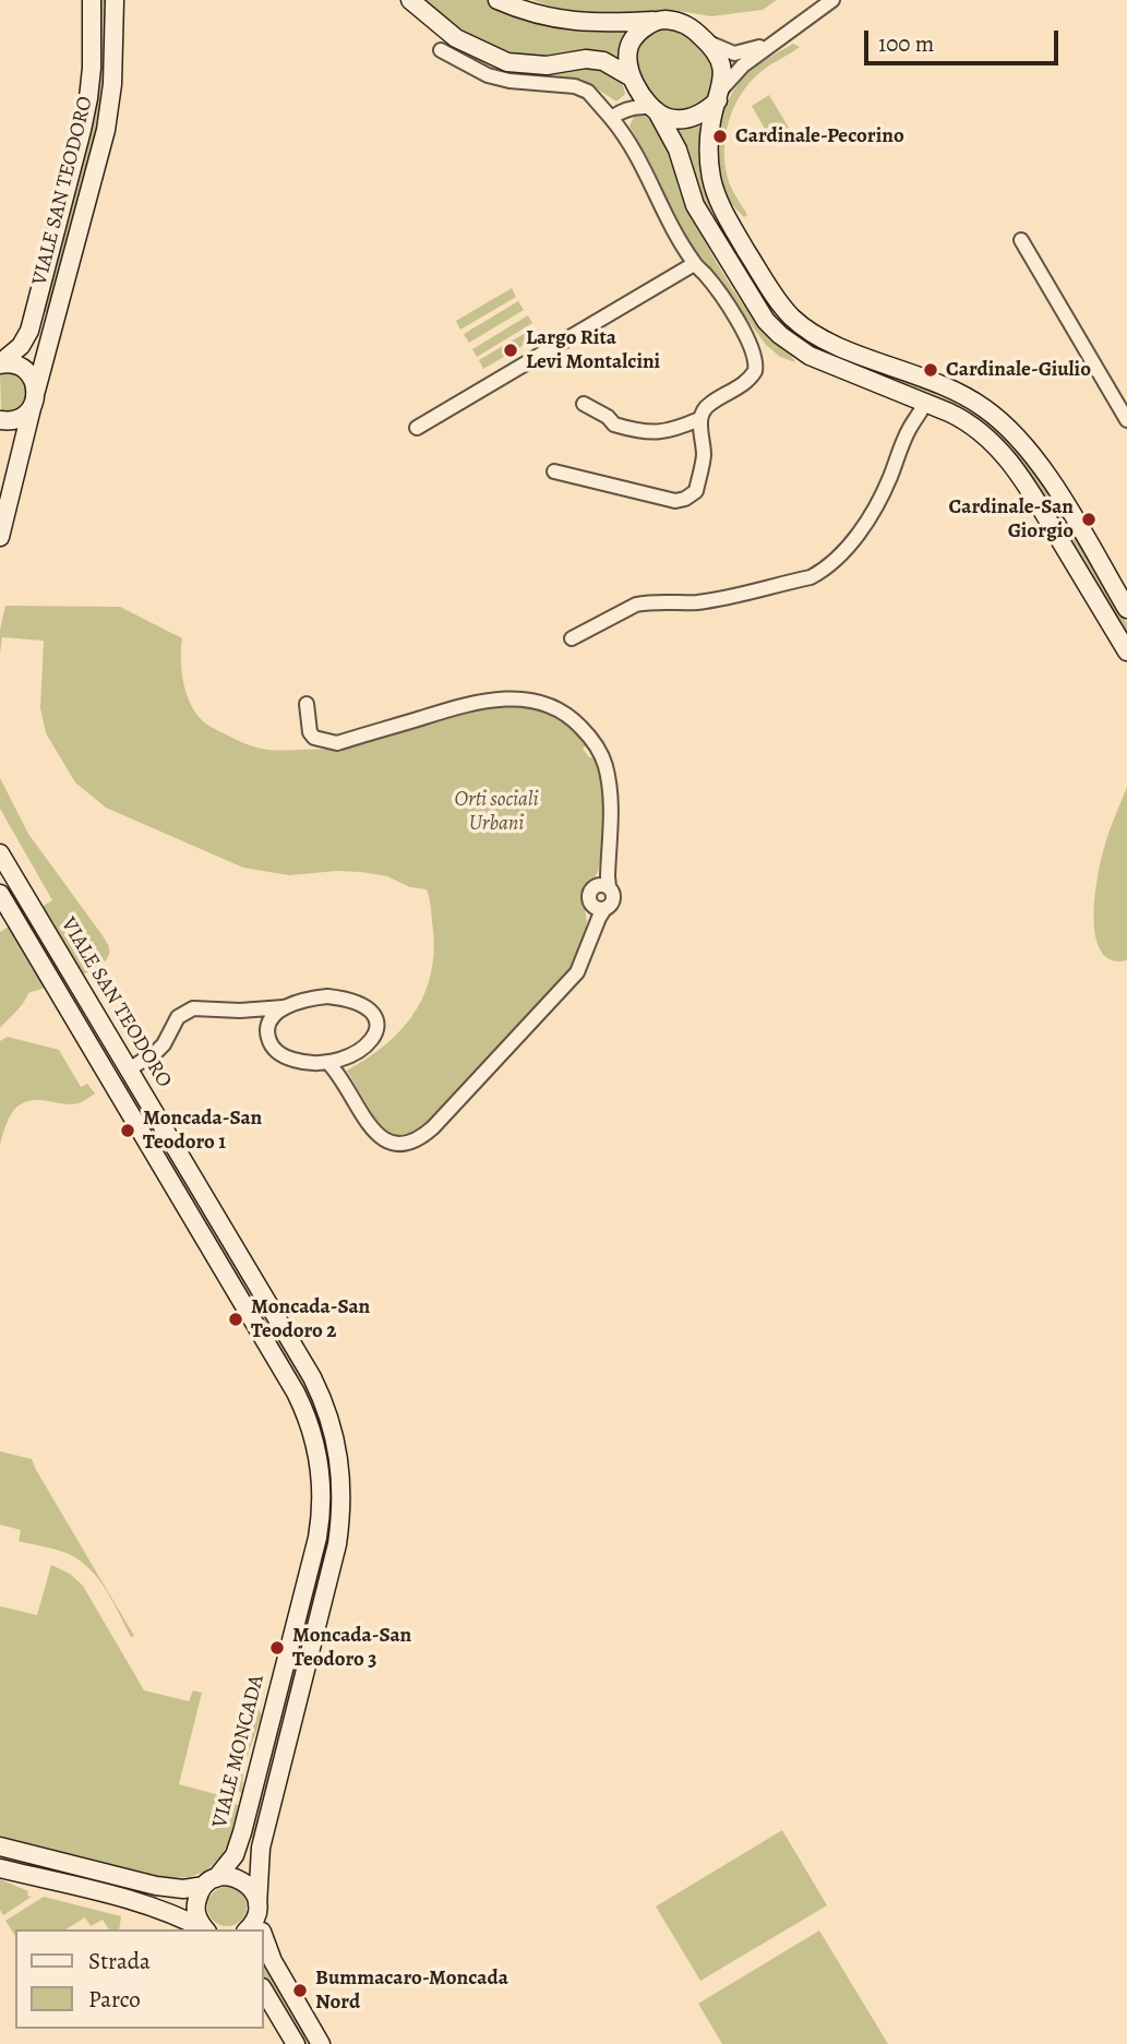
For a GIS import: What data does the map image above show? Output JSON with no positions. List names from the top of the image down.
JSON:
{
  "streets": {
    "main road": ["VIALE SAN TEODORO", "VIALE MONCADA"]
  },
  "parks": ["Orti sociali Urbani"],
  "places": [
    "Cardinale-Pecorino",
    "Largo Rita Levi Montalcini",
    "Cardinale-Giulio",
    "Cardinale-San Giorgio",
    "Moncada-San Teodoro 1",
    "Moncada-San Teodoro 2",
    "Moncada-San Teodoro 3",
    "Bummacaro-Moncada Nord"
  ],
  "legend": ["Strada", "Parco"],
  "scale_bar": "100 m"
}
